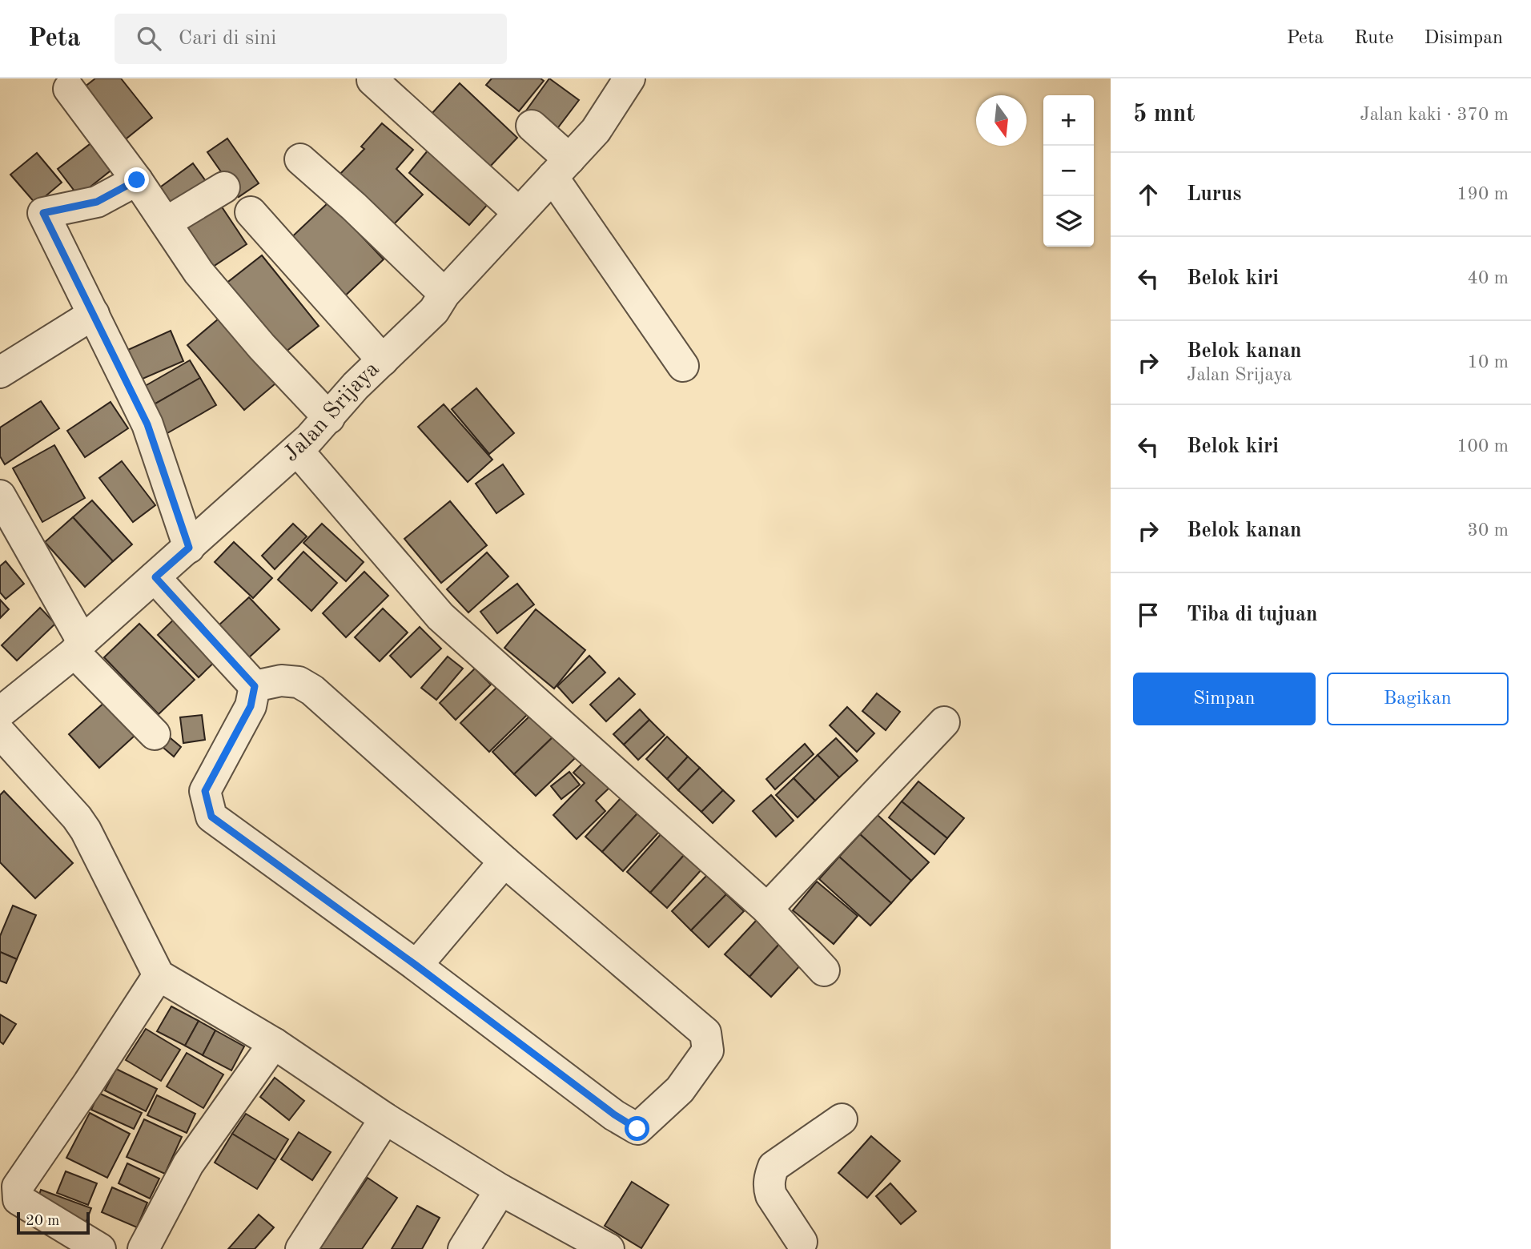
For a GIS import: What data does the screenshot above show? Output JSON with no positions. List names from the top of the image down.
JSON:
{
  "streets": {
    "street": ["Jalan Srijaya"]
  },
  "scale_bar": "20 m",
  "north": "bottom",
  "page": {
    "header": "Peta",
    "search": "Cari di sini",
    "nav": ["Peta", "Rute", "Disimpan"],
    "heading": ["5 mnt", "Jalan kaki · 370 m"],
    "map_buttons": ["+", "−"],
    "list": [
      ["Lurus", "190 m"],
      ["Belok kiri", "40 m"],
      ["Belok kanan", "Jalan Srijaya", "10 m"],
      ["Belok kiri", "100 m"],
      ["Belok kanan", "30 m"],
      "Tiba di tujuan"
    ],
    "buttons": ["Simpan", "Bagikan"],
    "scale": "20 m"
  }
}
